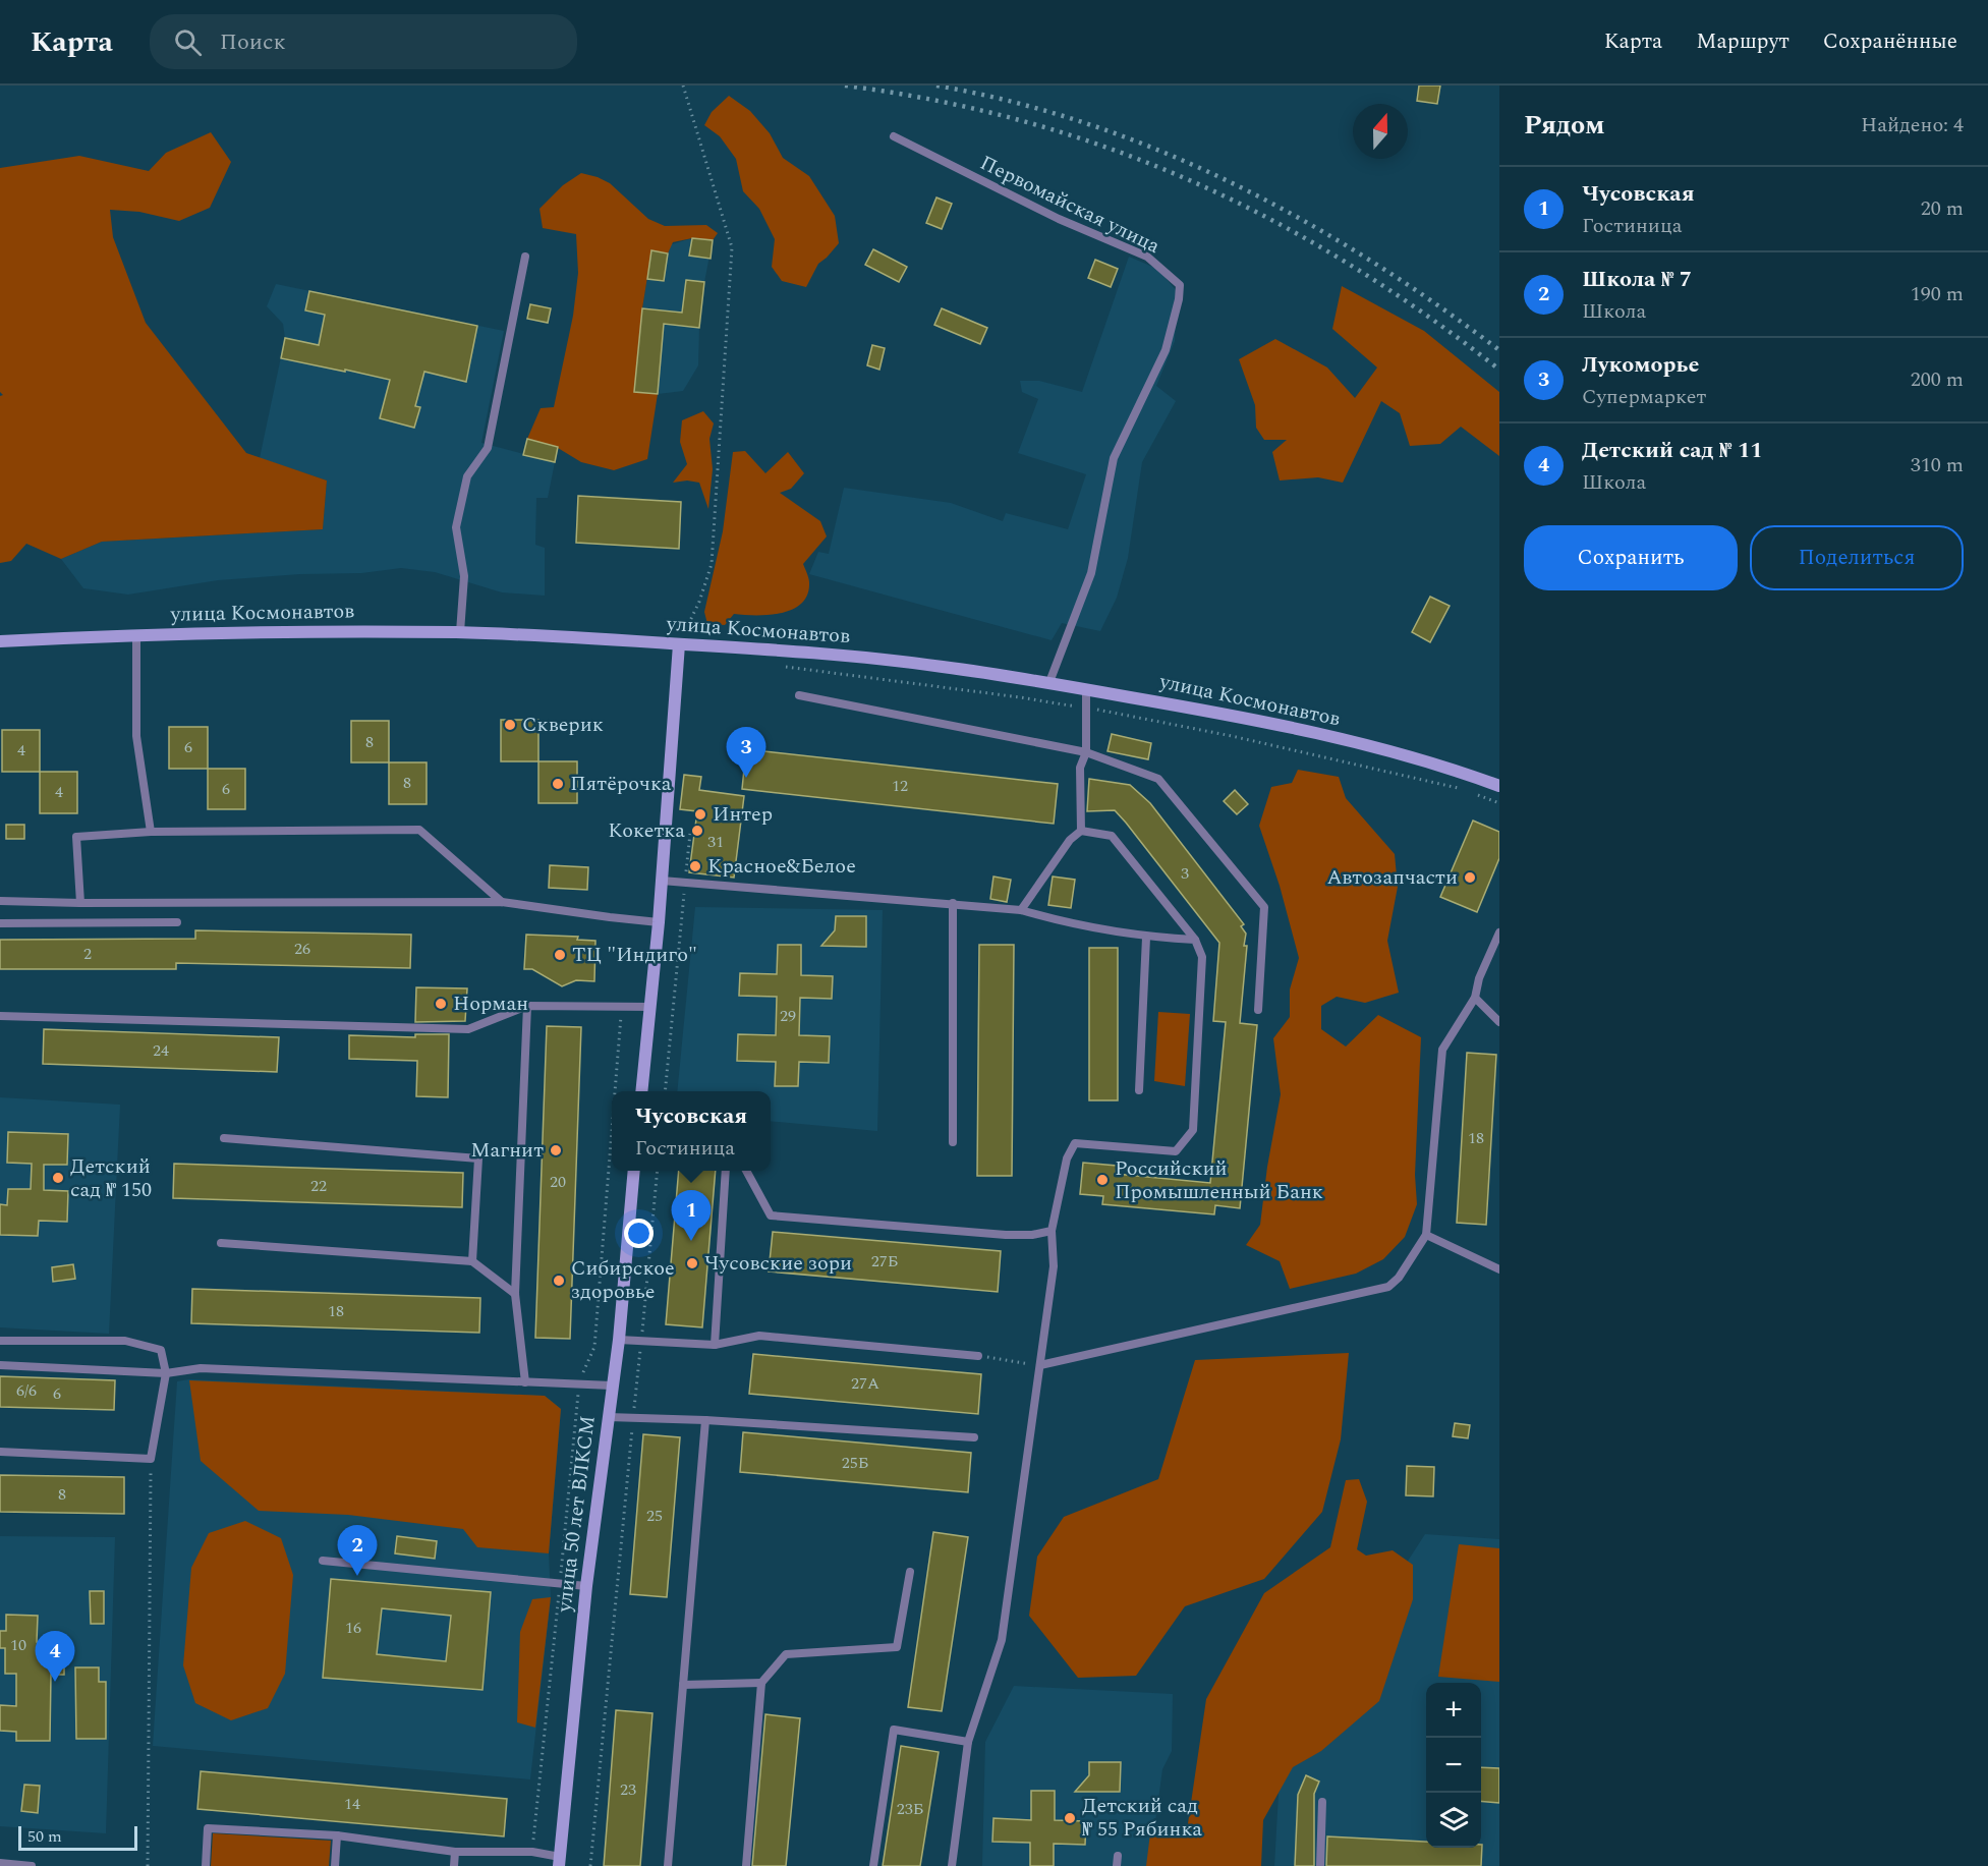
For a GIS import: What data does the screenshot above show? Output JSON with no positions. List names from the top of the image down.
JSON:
{
  "streets": {
    "street": ["улица Космонавтов", "улица 50 лет ВЛКСМ"],
    "lane": ["Первомайская улица"]
  },
  "crossings": [
    ["Первомайская улица", "улица Космонавтов"]
  ],
  "places": [
    "Скверик",
    "Пятёрочка",
    "Интер",
    "Кокетка",
    "Красное&Белое",
    "Автозапчасти",
    "ТЦ \"Индиго\"",
    "Норман",
    "Магнит",
    "Детский сад № 150",
    "Российский Промышленный Банк",
    "Чусовские зори",
    "Сибирское здоровье",
    "Детский сад № 55 Рябинка"
  ],
  "house_numbers": [
    "8",
    "6",
    "4",
    "8",
    "12",
    "6",
    "4",
    "31",
    "3",
    "26",
    "2",
    "29",
    "24",
    "18",
    "20",
    "22",
    "27Б",
    "18",
    "27А",
    "6/6",
    "6",
    "25Б",
    "8",
    "25",
    "16",
    "10",
    "23",
    "14",
    "23Б"
  ],
  "scale_bar": "50 m",
  "north": "top",
  "page": {
    "header": "Карта",
    "search": "Поиск",
    "nav": ["Карта", "Маршрут", "Сохранённые"],
    "heading": ["Рядом", "Найдено: 4"],
    "list": [
      {
        "mark": "1",
        "name": "Чусовская",
        "note": "Гостиница",
        "value": "20 m"
      },
      {
        "mark": "2",
        "name": "Школа № 7",
        "note": "Школа",
        "value": "190 m"
      },
      {
        "mark": "3",
        "name": "Лукоморье",
        "note": "Супермаркет",
        "value": "200 m"
      },
      {
        "mark": "4",
        "name": "Детский сад № 11",
        "note": "Школа",
        "value": "310 m"
      }
    ],
    "buttons": ["Сохранить", "Поделиться"],
    "pins": [
      "3",
      "1",
      "2",
      "4"
    ],
    "popup": ["Чусовская", "Гостиница"],
    "map_buttons": ["+", "−"],
    "scale": "50 m"
  }
}
